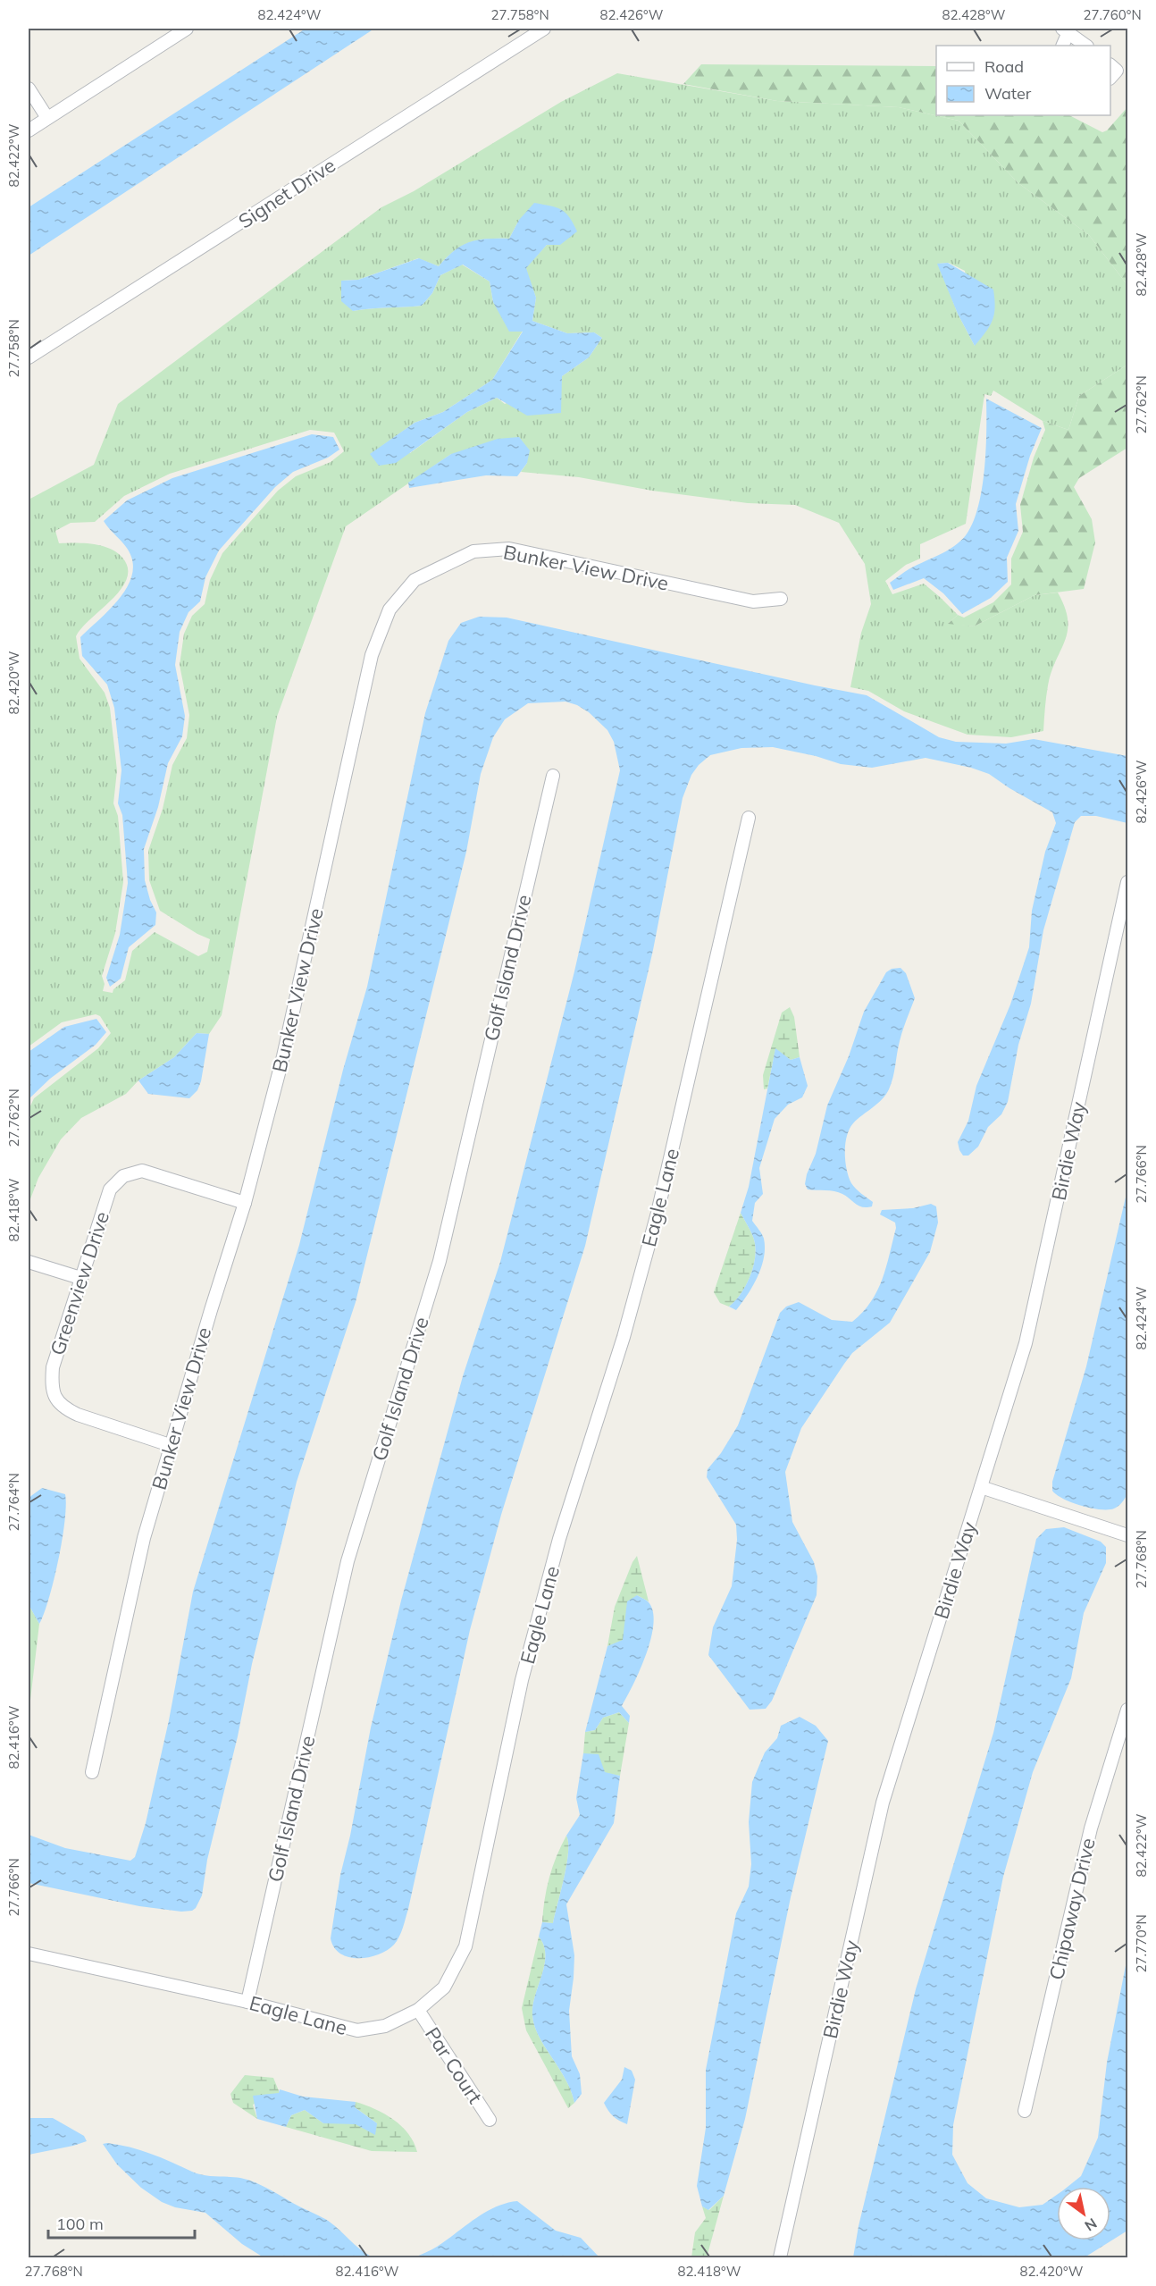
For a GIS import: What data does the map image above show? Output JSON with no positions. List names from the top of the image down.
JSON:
{
  "streets": {
    "street": [
      "Signet Drive",
      "Bunker View Drive",
      "Golf Island Drive",
      "Birdie Way",
      "Eagle Lane",
      "Greenview Drive",
      "Chipaway Drive",
      "Par Court"
    ]
  },
  "crossings": [
    ["Bunker View Drive", "Greenview Drive"],
    ["Golf Island Drive", "Eagle Lane"],
    ["Eagle Lane", "Par Court"]
  ],
  "legend": ["Road", "Water"],
  "scale_bar": "100 m",
  "north": "bottom right",
  "coordinates": [
    "82.424°W",
    "27.758°N",
    "82.426°W",
    "82.428°W",
    "27.760°N",
    "82.422°W",
    "27.762°N",
    "82.420°W",
    "27.766°N",
    "82.418°W",
    "27.764°N",
    "27.768°N",
    "82.416°W",
    "27.770°N"
  ]
}
